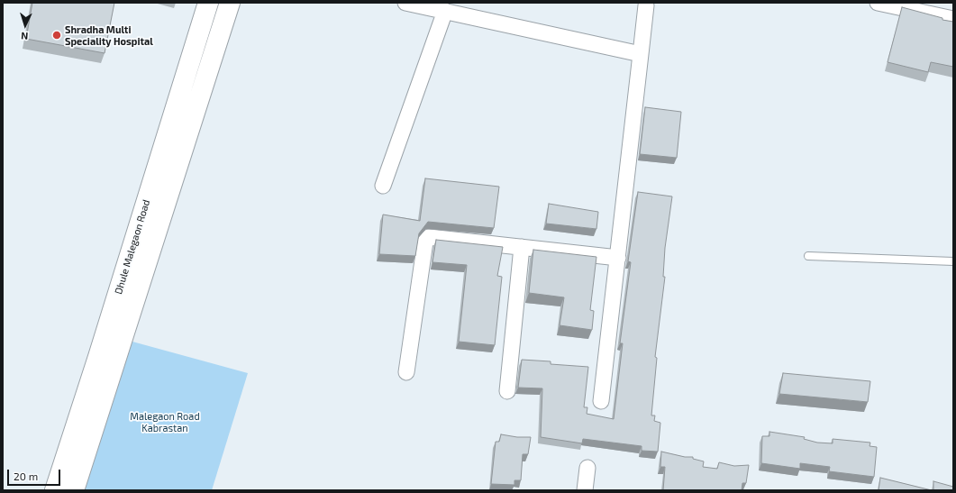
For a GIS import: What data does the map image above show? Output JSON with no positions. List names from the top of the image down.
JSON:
{
  "streets": {
    "main road": ["Dhule Malegaon Road"]
  },
  "parks": ["Malegaon Road Kabrastan"],
  "places": ["Shradha Multi Speciality Hospital"],
  "scale_bar": "20 m",
  "north": "bottom"
}
